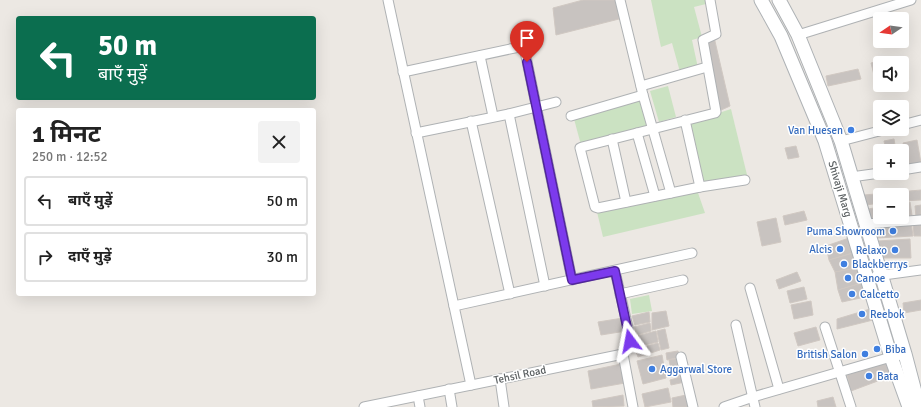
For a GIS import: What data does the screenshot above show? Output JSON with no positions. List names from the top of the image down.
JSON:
{
  "streets": {
    "main road": ["Shivaji Marg"],
    "street": ["Tehsil Road"]
  },
  "places": [
    "Van Huesen",
    "Puma Showroom",
    "Alcis",
    "Relaxo",
    "Blackberrys",
    "Canoe",
    "Calcetto",
    "Reebok",
    "Biba",
    "British Salon",
    "Aggarwal Store",
    "Bata"
  ],
  "north": "left",
  "page": {
    "map_buttons": ["+", "−"],
    "turn": ["50 m", "बाएँ मुड़ें"],
    "heading": ["1 मिनट", "250 m · 12:52"],
    "list": [
      {
        "name": "बाएँ मुड़ें",
        "value": "50 m"
      },
      {
        "name": "दाएँ मुड़ें",
        "value": "30 m"
      }
    ]
  }
}
